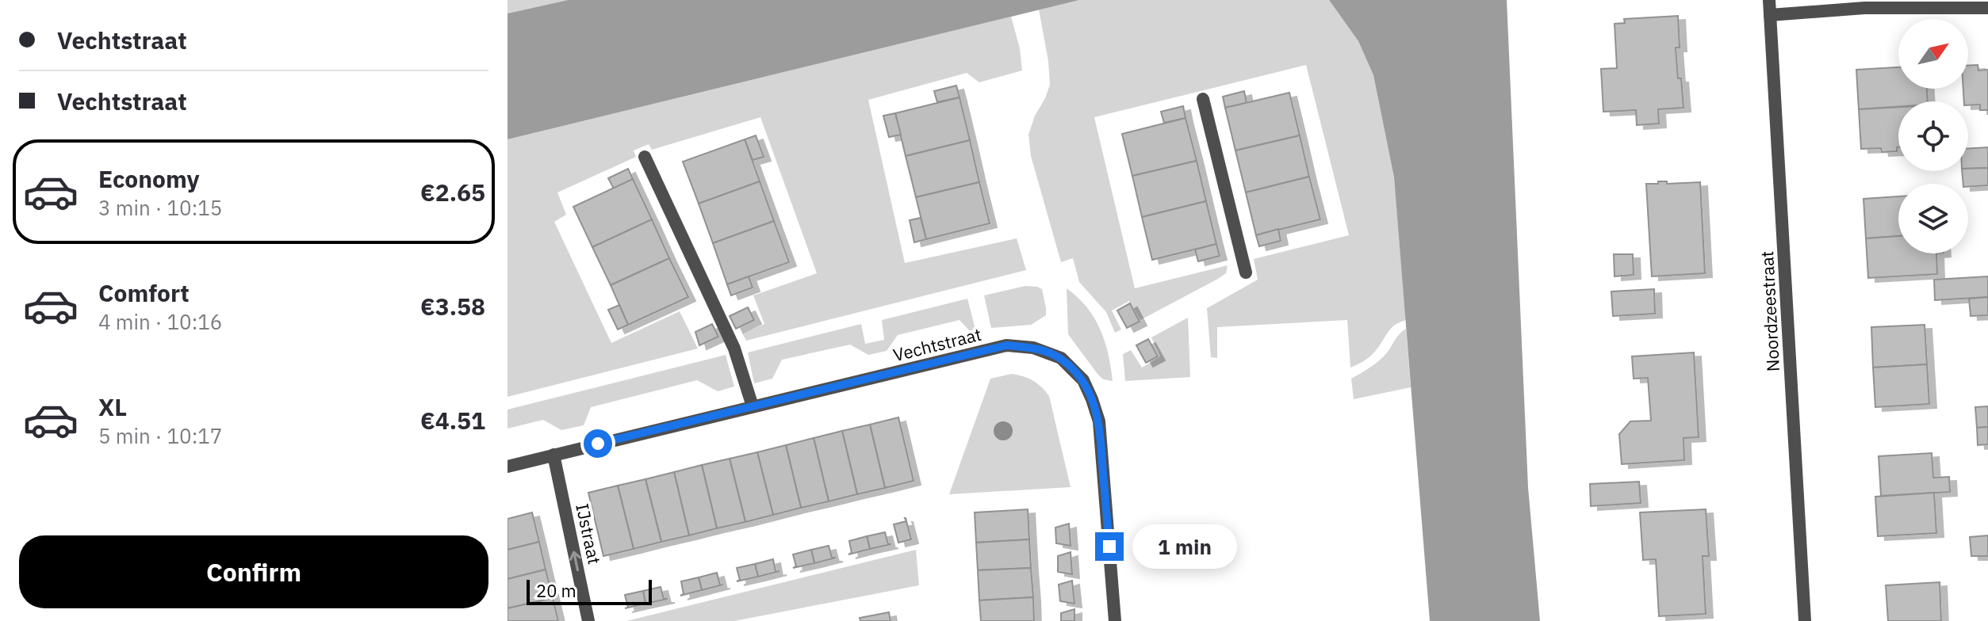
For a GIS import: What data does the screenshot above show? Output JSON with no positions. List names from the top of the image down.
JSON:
{
  "streets": {
    "street": ["Noordzeestraat", "Vechtstraat", "IJstraat"]
  },
  "crossings": [
    ["Vechtstraat", "IJstraat"]
  ],
  "one_way": ["IJstraat"],
  "scale_bar": "20 m",
  "north": "top right",
  "page": {
    "banner": ["Vechtstraat", "Vechtstraat"],
    "list": [
      {
        "name": "Economy",
        "note": "3 min · 10:15",
        "value": "€2.65"
      },
      {
        "name": "Comfort",
        "note": "4 min · 10:16",
        "value": "€3.58"
      },
      {
        "name": "XL",
        "note": "5 min · 10:17",
        "value": "€4.51"
      }
    ],
    "buttons": "Confirm",
    "bubble": "1 min",
    "scale": "20 m"
  }
}
